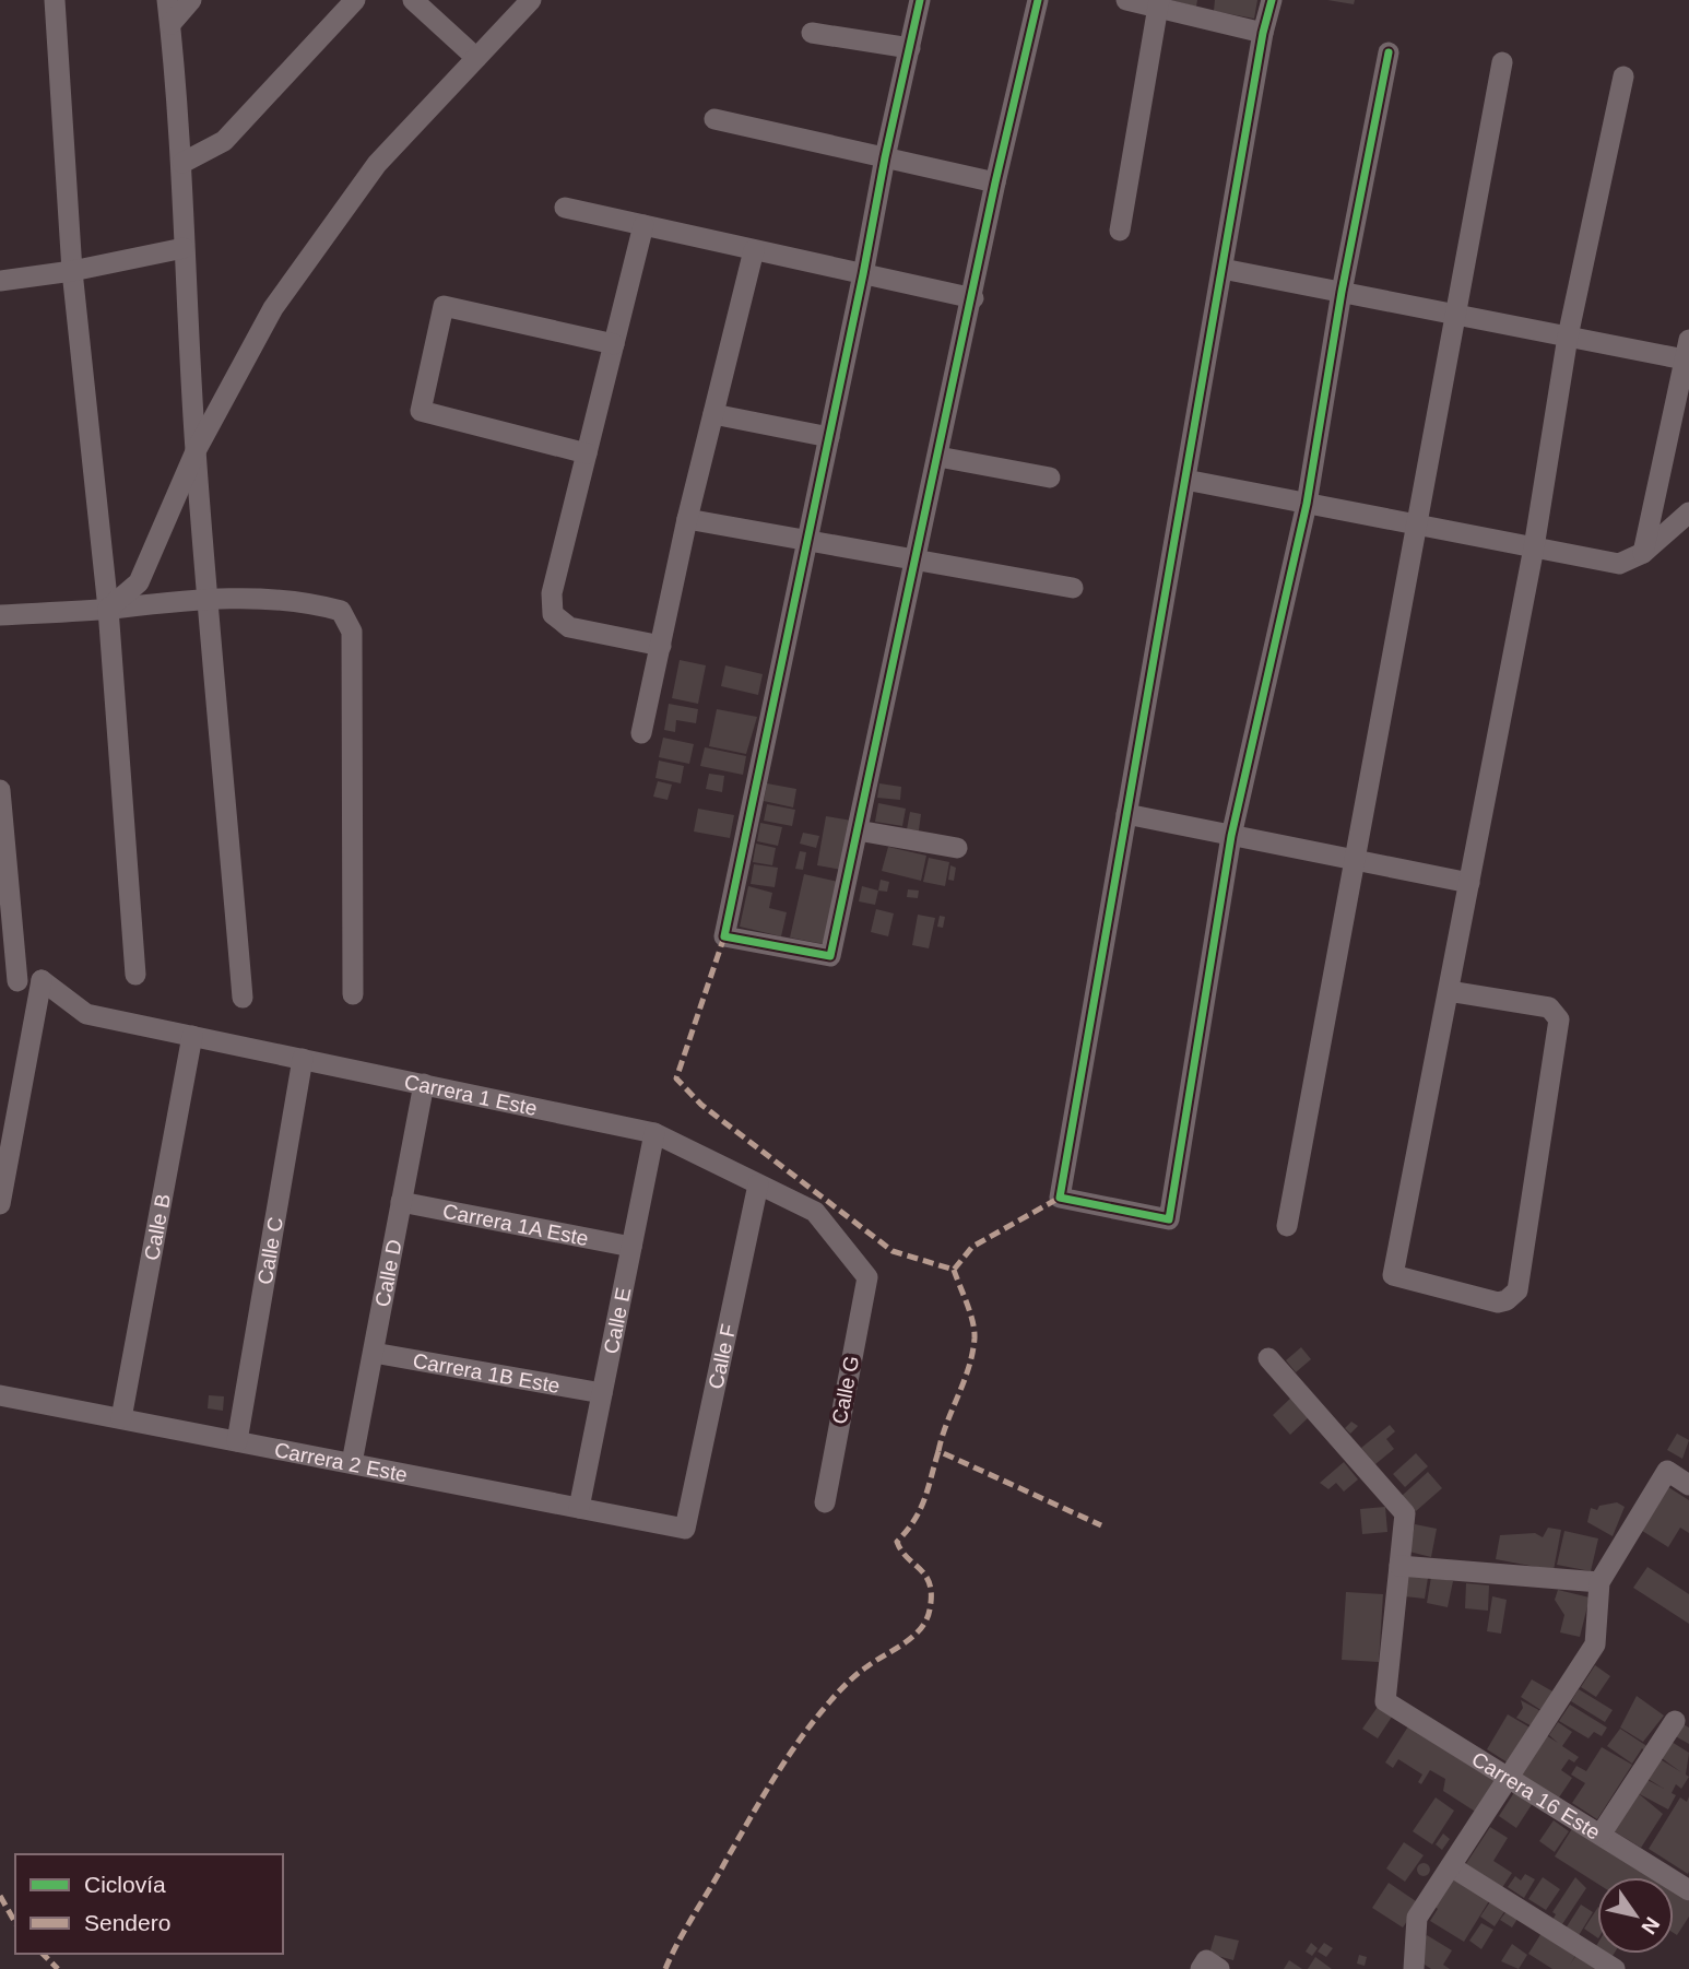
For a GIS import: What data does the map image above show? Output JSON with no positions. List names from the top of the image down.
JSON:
{
  "streets": {
    "street": [
      "Carrera 1 Este",
      "Carrera 1A Este",
      "Calle B",
      "Calle C",
      "Calle D",
      "Calle E",
      "Calle F",
      "Carrera 1B Este",
      "Calle G",
      "Carrera 2 Este",
      "Carrera 16 Este"
    ]
  },
  "crossings": [
    ["Carrera 1 Este", "Calle B"],
    ["Carrera 1 Este", "Calle C"],
    ["Carrera 1 Este", "Calle D"],
    ["Carrera 1 Este", "Calle E"],
    ["Carrera 1 Este", "Calle F"],
    ["Carrera 1 Este", "Calle G"],
    ["Carrera 1A Este", "Calle D"],
    ["Carrera 1A Este", "Calle E"],
    ["Calle B", "Carrera 2 Este"],
    ["Calle C", "Carrera 2 Este"],
    ["Calle D", "Carrera 1B Este"],
    ["Calle D", "Carrera 2 Este"],
    ["Calle E", "Carrera 1B Este"],
    ["Calle E", "Carrera 2 Este"],
    ["Calle F", "Carrera 2 Este"]
  ],
  "legend": ["Ciclovía", "Sendero"],
  "north": "bottom right"
}
